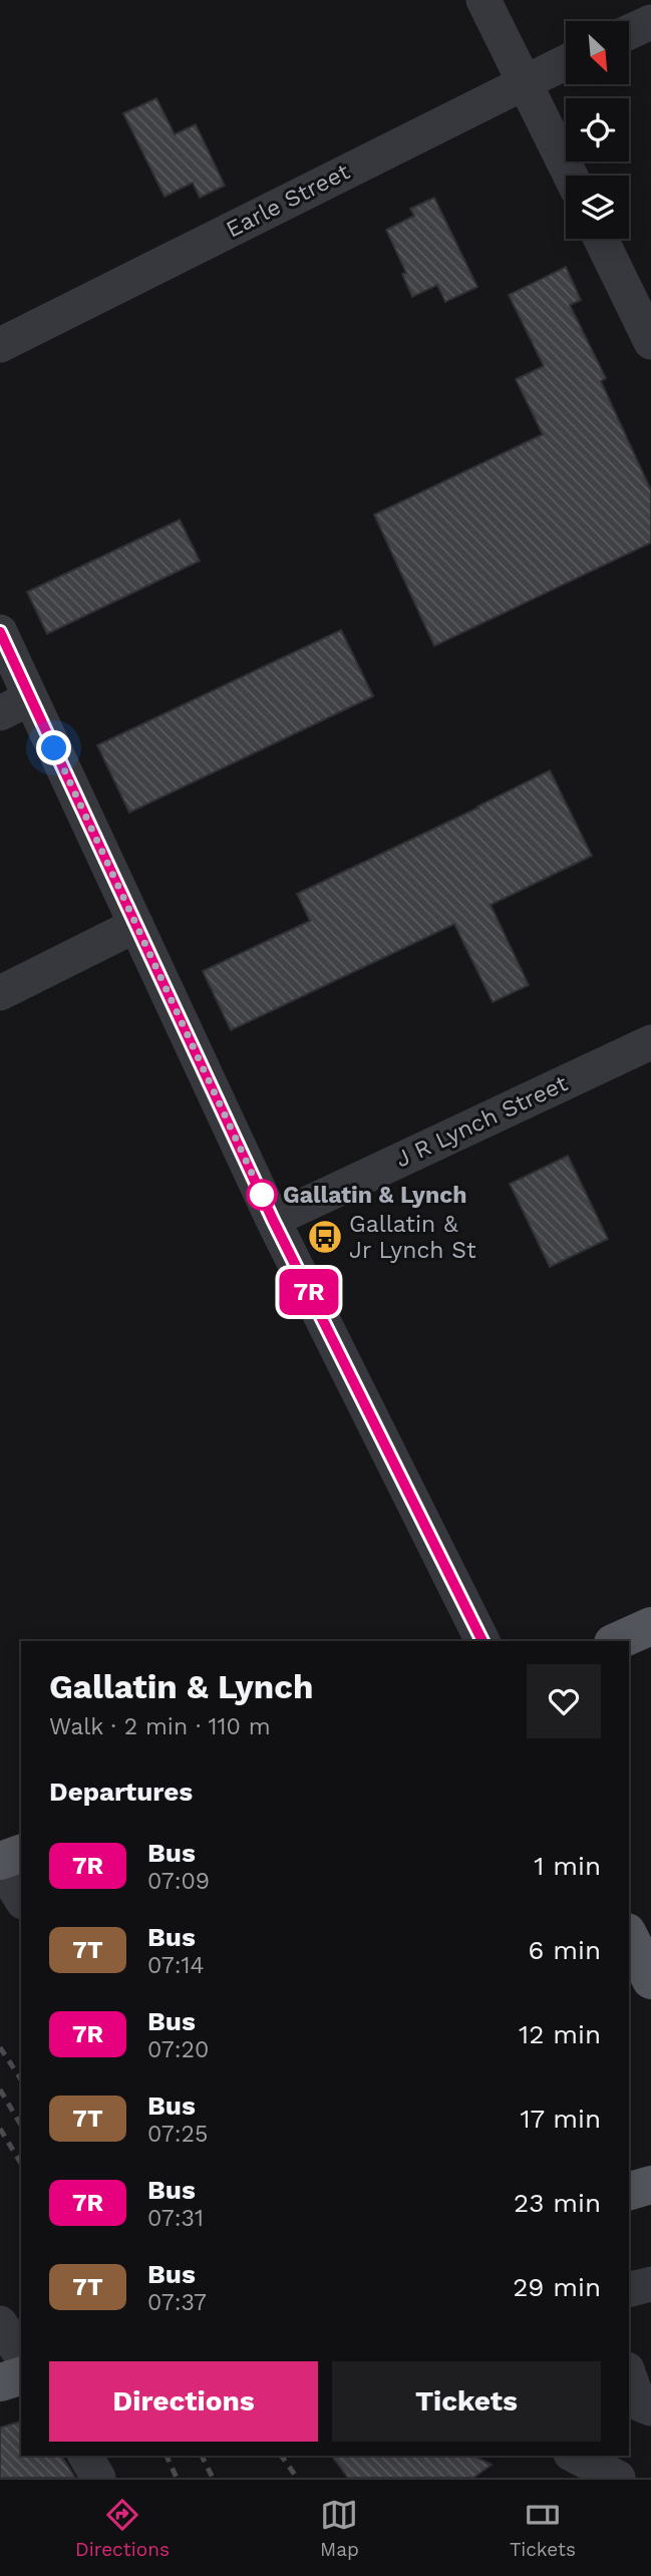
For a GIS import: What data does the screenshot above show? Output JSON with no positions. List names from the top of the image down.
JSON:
{
  "streets": {
    "street": ["Earle Street", "J R Lynch Street"]
  },
  "places": {
    "other": ["Gallatin & Lynch"],
    "bus stop": ["Gallatin & Jr Lynch St"]
  },
  "lines": ["bus line 7R"],
  "north": "bottom right",
  "page": {
    "on_map": "7R",
    "heading": [
      ["Gallatin & Lynch", "Walk · 2 min · 110 m"],
      "Departures"
    ],
    "list": [
      {
        "mark": "7R",
        "name": "Bus",
        "note": "07:09",
        "value": "1 min"
      },
      {
        "mark": "7T",
        "name": "Bus",
        "note": "07:14",
        "value": "6 min"
      },
      {
        "mark": "7R",
        "name": "Bus",
        "note": "07:20",
        "value": "12 min"
      },
      {
        "mark": "7T",
        "name": "Bus",
        "note": "07:25",
        "value": "17 min"
      },
      {
        "mark": "7R",
        "name": "Bus",
        "note": "07:31",
        "value": "23 min"
      },
      {
        "mark": "7T",
        "name": "Bus",
        "note": "07:37",
        "value": "29 min"
      }
    ],
    "buttons": ["Directions", "Tickets"],
    "tabs": ["Directions", "Map", "Tickets"]
  }
}
